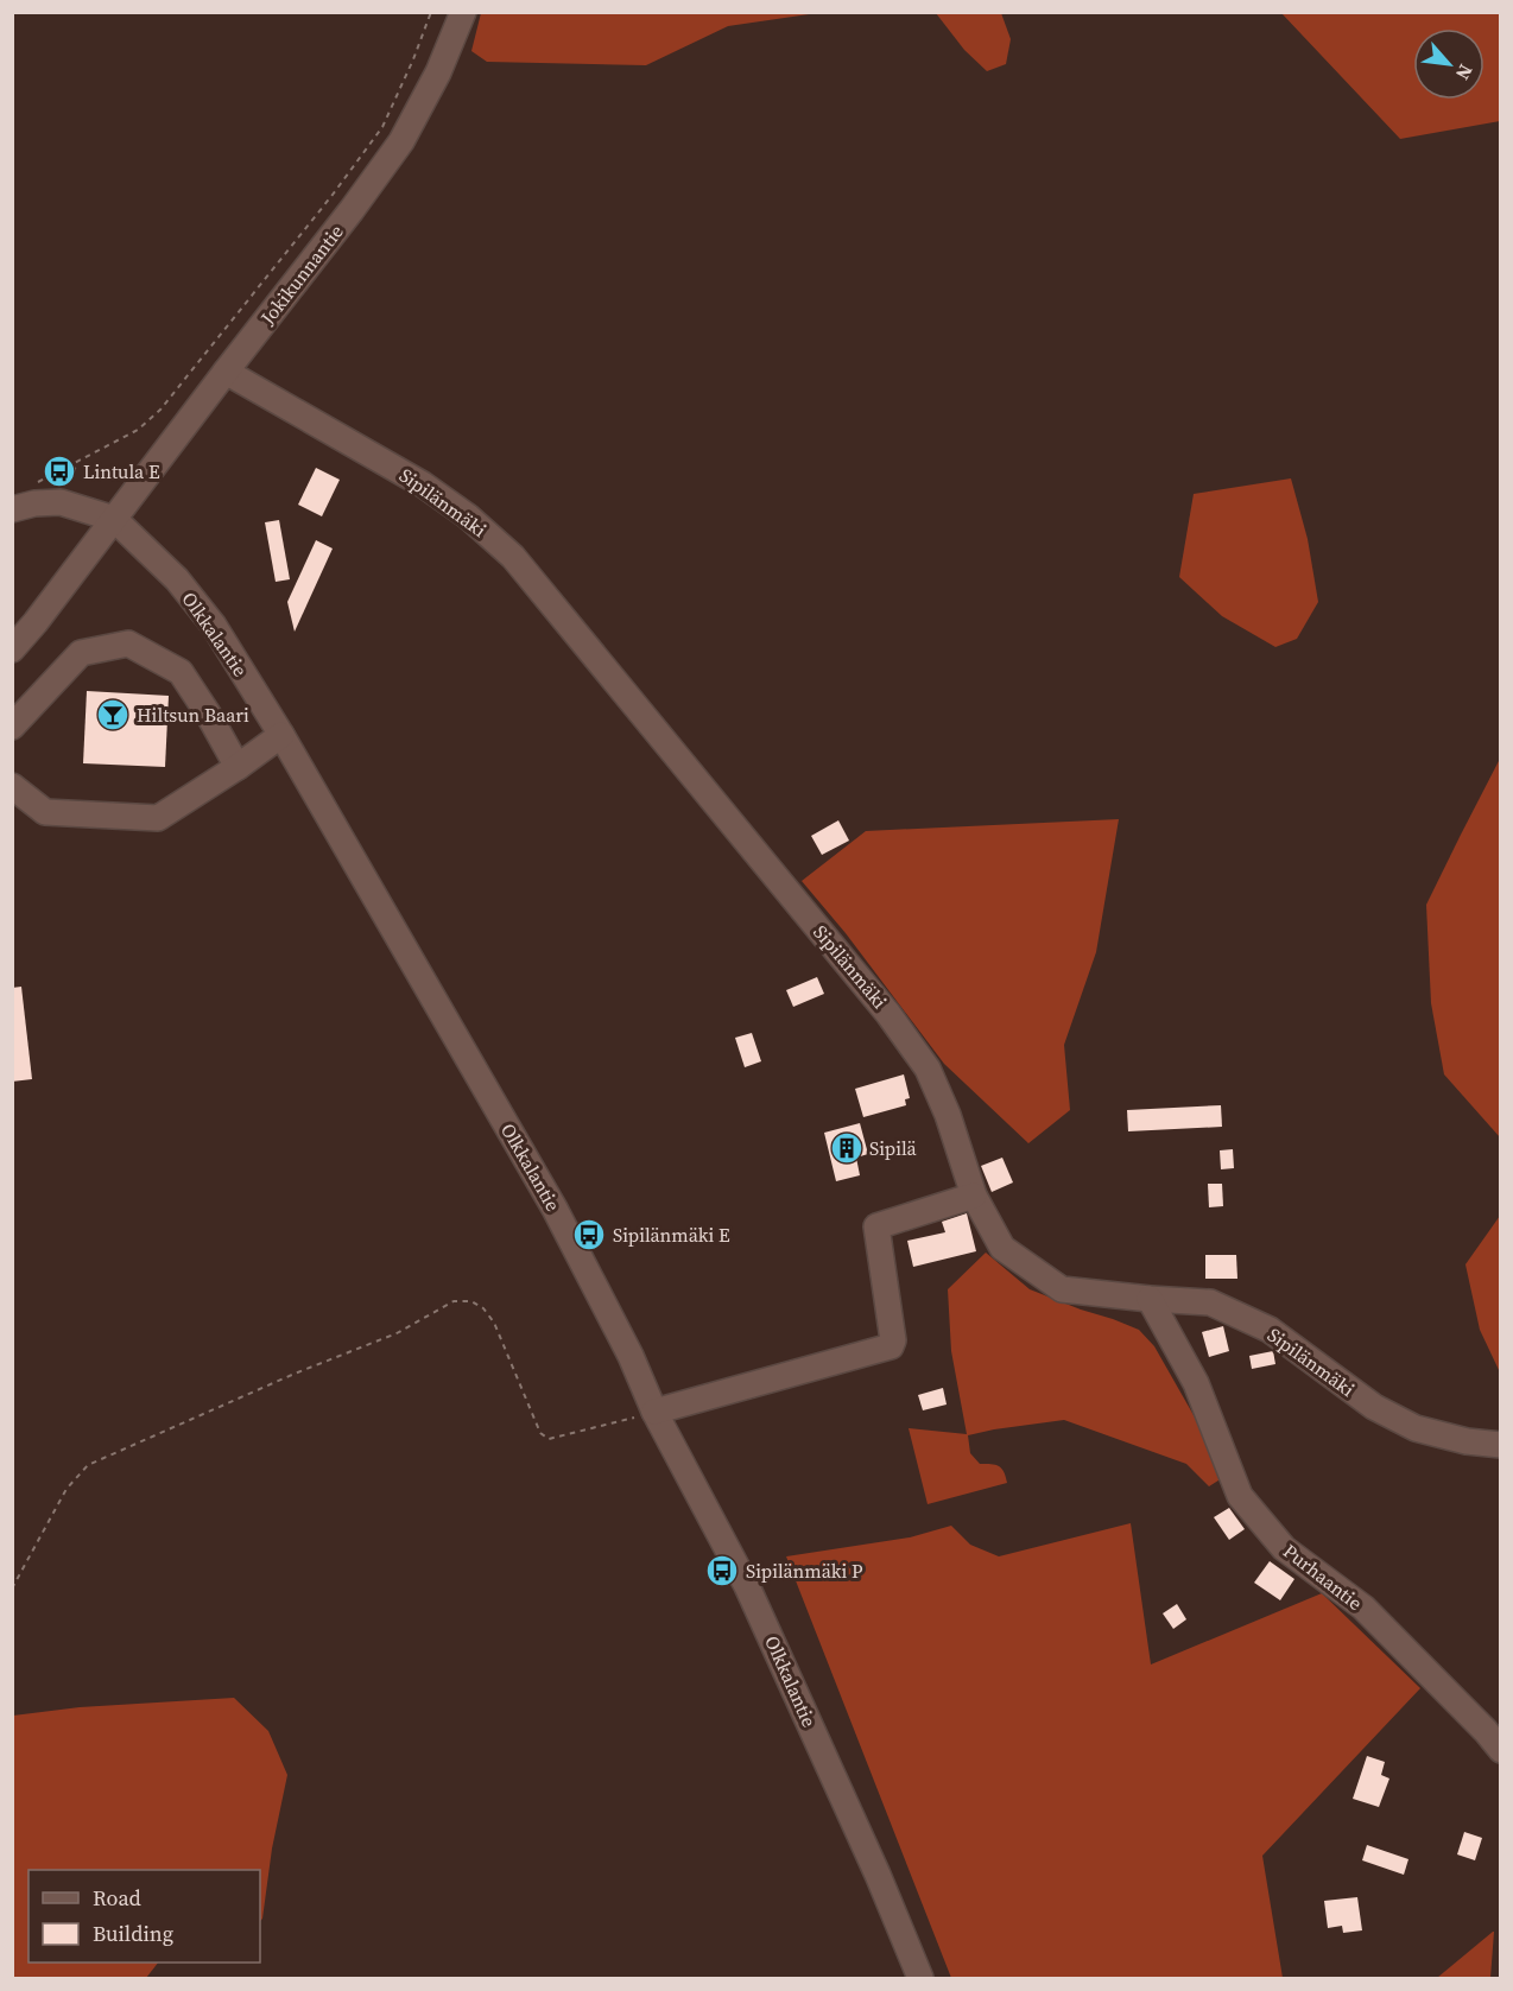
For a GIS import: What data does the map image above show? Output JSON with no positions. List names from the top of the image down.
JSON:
{
  "streets": {
    "street": [
      "Jokikunnantie",
      "Sipilänmäki",
      "Olkkalantie",
      "Purhaantie"
    ]
  },
  "crossings": [
    ["Jokikunnantie", "Sipilänmäki"],
    ["Jokikunnantie", "Olkkalantie"],
    ["Sipilänmäki", "Purhaantie"]
  ],
  "places": {
    "bus stop": ["Lintula E", "Sipilänmäki E", "Sipilänmäki P"],
    "bar": ["Hiltsun Baari"],
    "building": ["Sipilä"]
  },
  "legend": ["Road", "Building"],
  "north": "bottom right"
}
